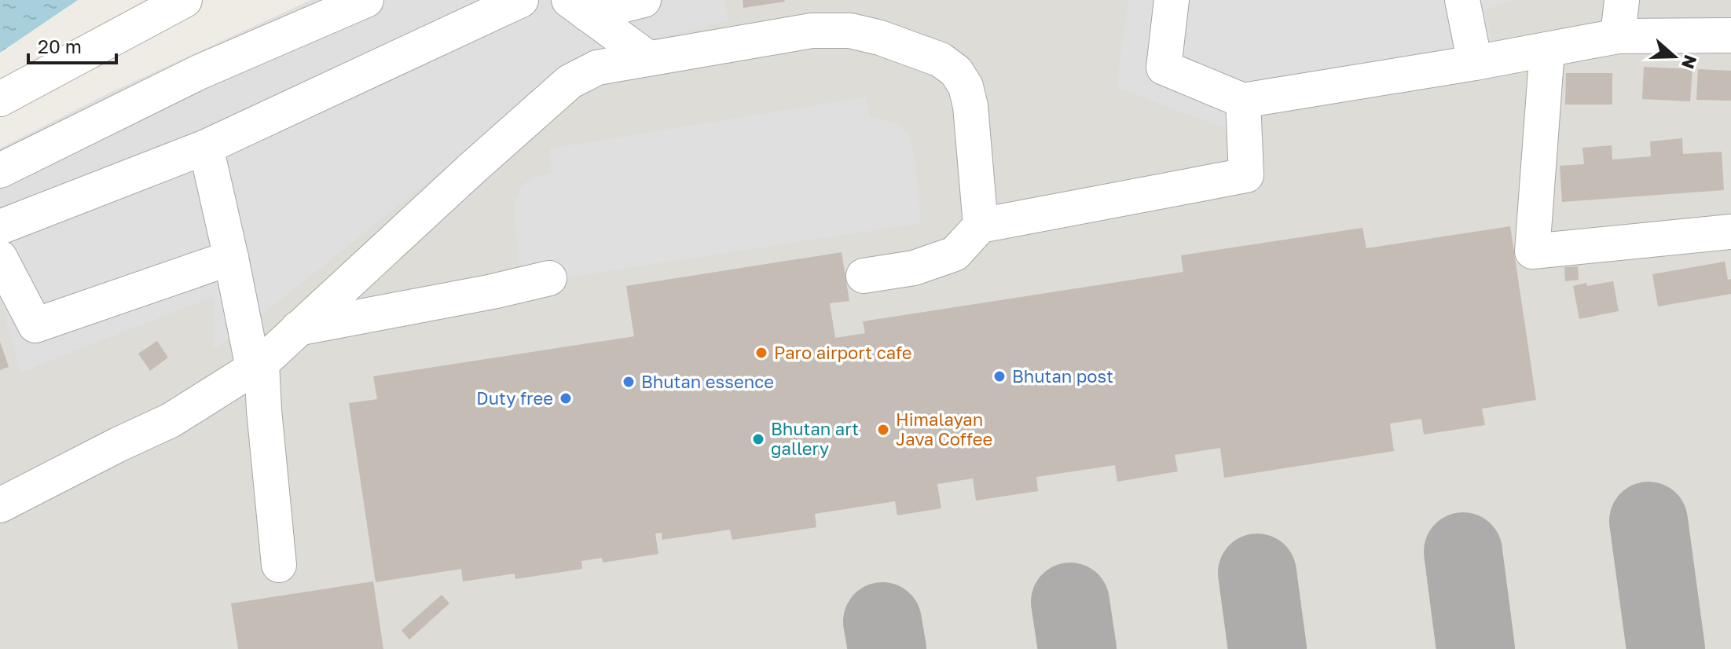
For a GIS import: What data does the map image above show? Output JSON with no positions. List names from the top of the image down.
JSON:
{
  "places": [
    "Paro airport cafe",
    "Bhutan post",
    "Bhutan essence",
    "Duty free",
    "Himalayan Java Coffee",
    "Bhutan art gallery"
  ],
  "scale_bar": "20 m",
  "north": "right"
}
